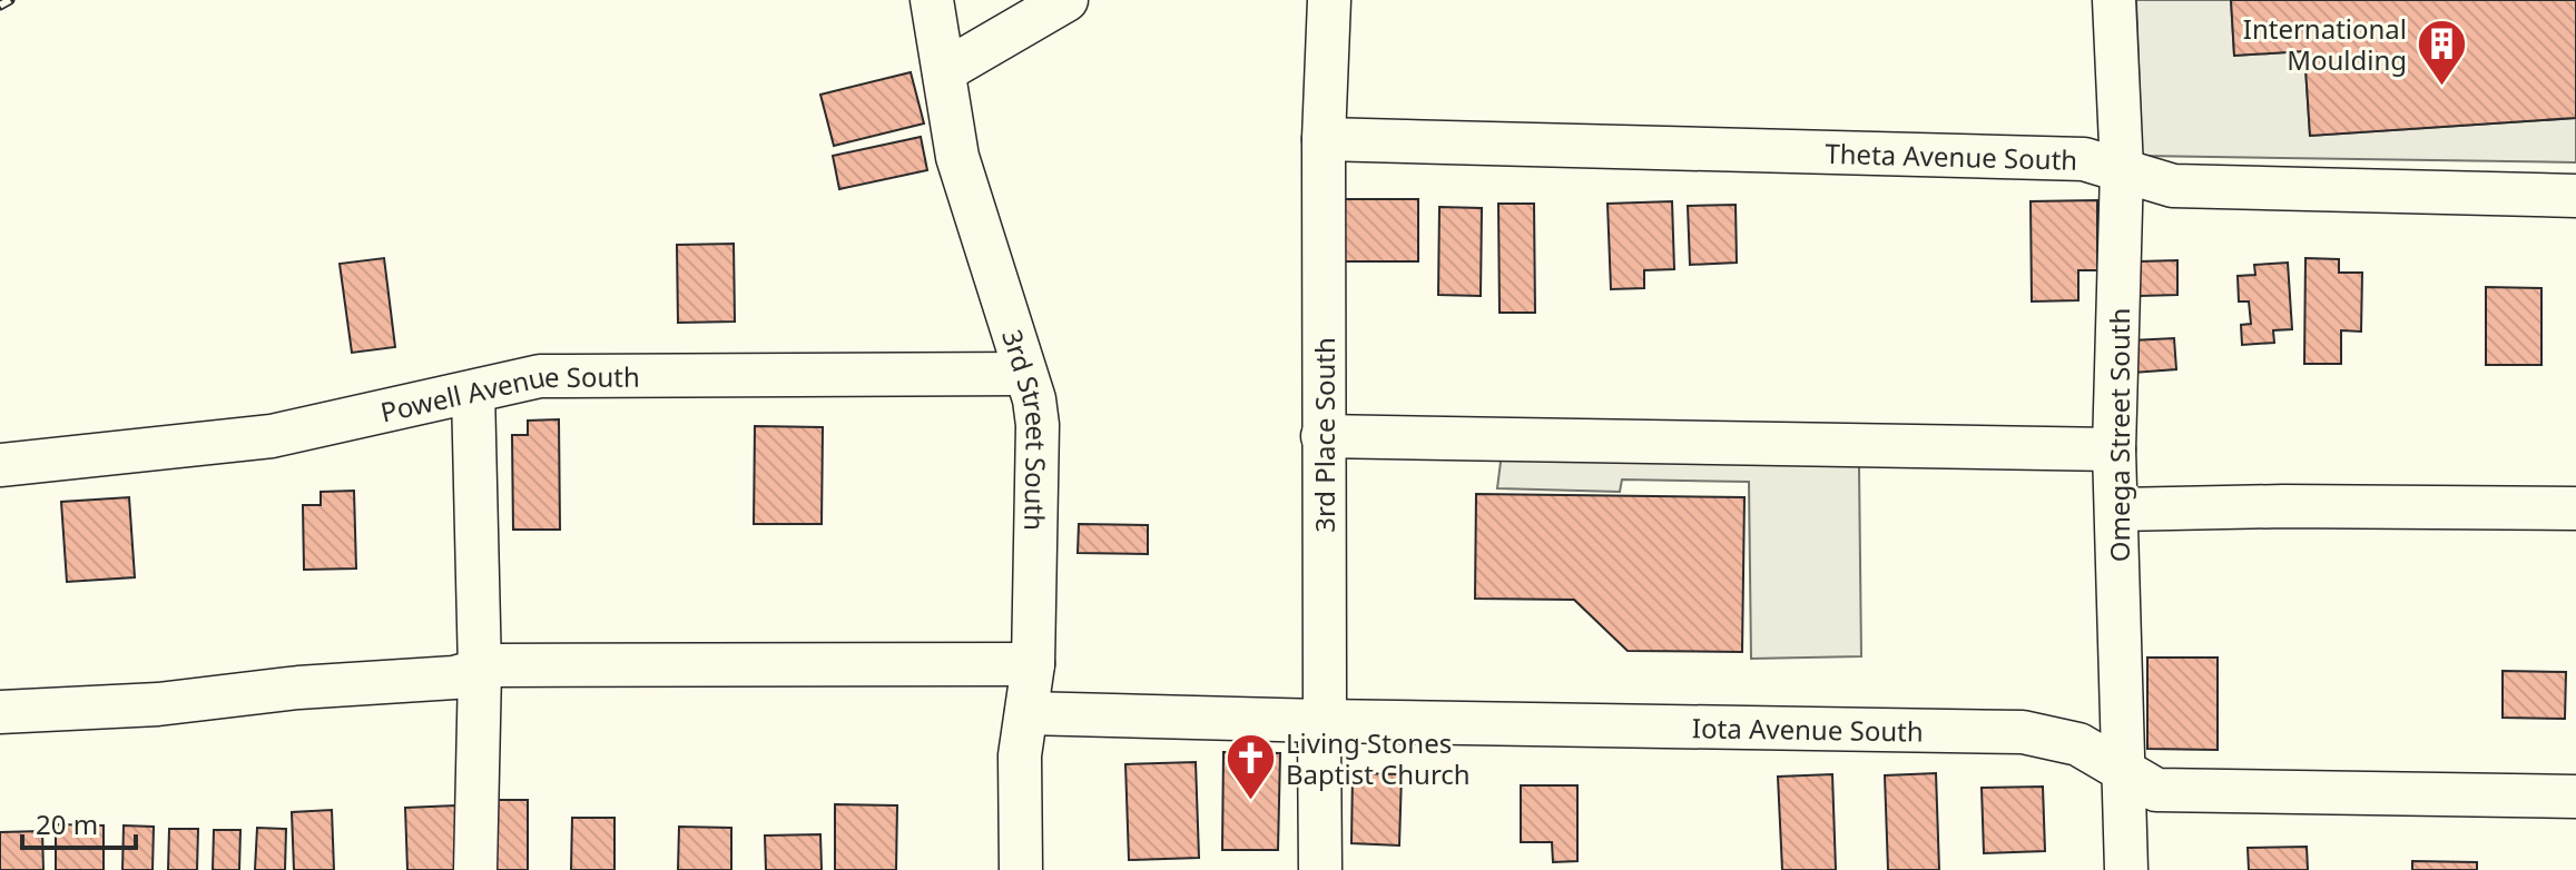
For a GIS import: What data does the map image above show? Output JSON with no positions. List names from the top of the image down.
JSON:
{
  "streets": {
    "street": [
      "Theta Avenue South",
      "Powell Avenue South",
      "3rd Street South",
      "3rd Place South",
      "Omega Street South",
      "Iota Avenue South"
    ]
  },
  "crossings": [
    ["Theta Avenue South", "3rd Place South"],
    ["Theta Avenue South", "Omega Street South"],
    ["Powell Avenue South", "3rd Street South"],
    ["3rd Street South", "Iota Avenue South"],
    ["3rd Place South", "Iota Avenue South"],
    ["Omega Street South", "Iota Avenue South"]
  ],
  "places": {
    "building": ["International Moulding"],
    "church": ["Living Stones Baptist Church"]
  },
  "scale_bar": "20 m"
}
